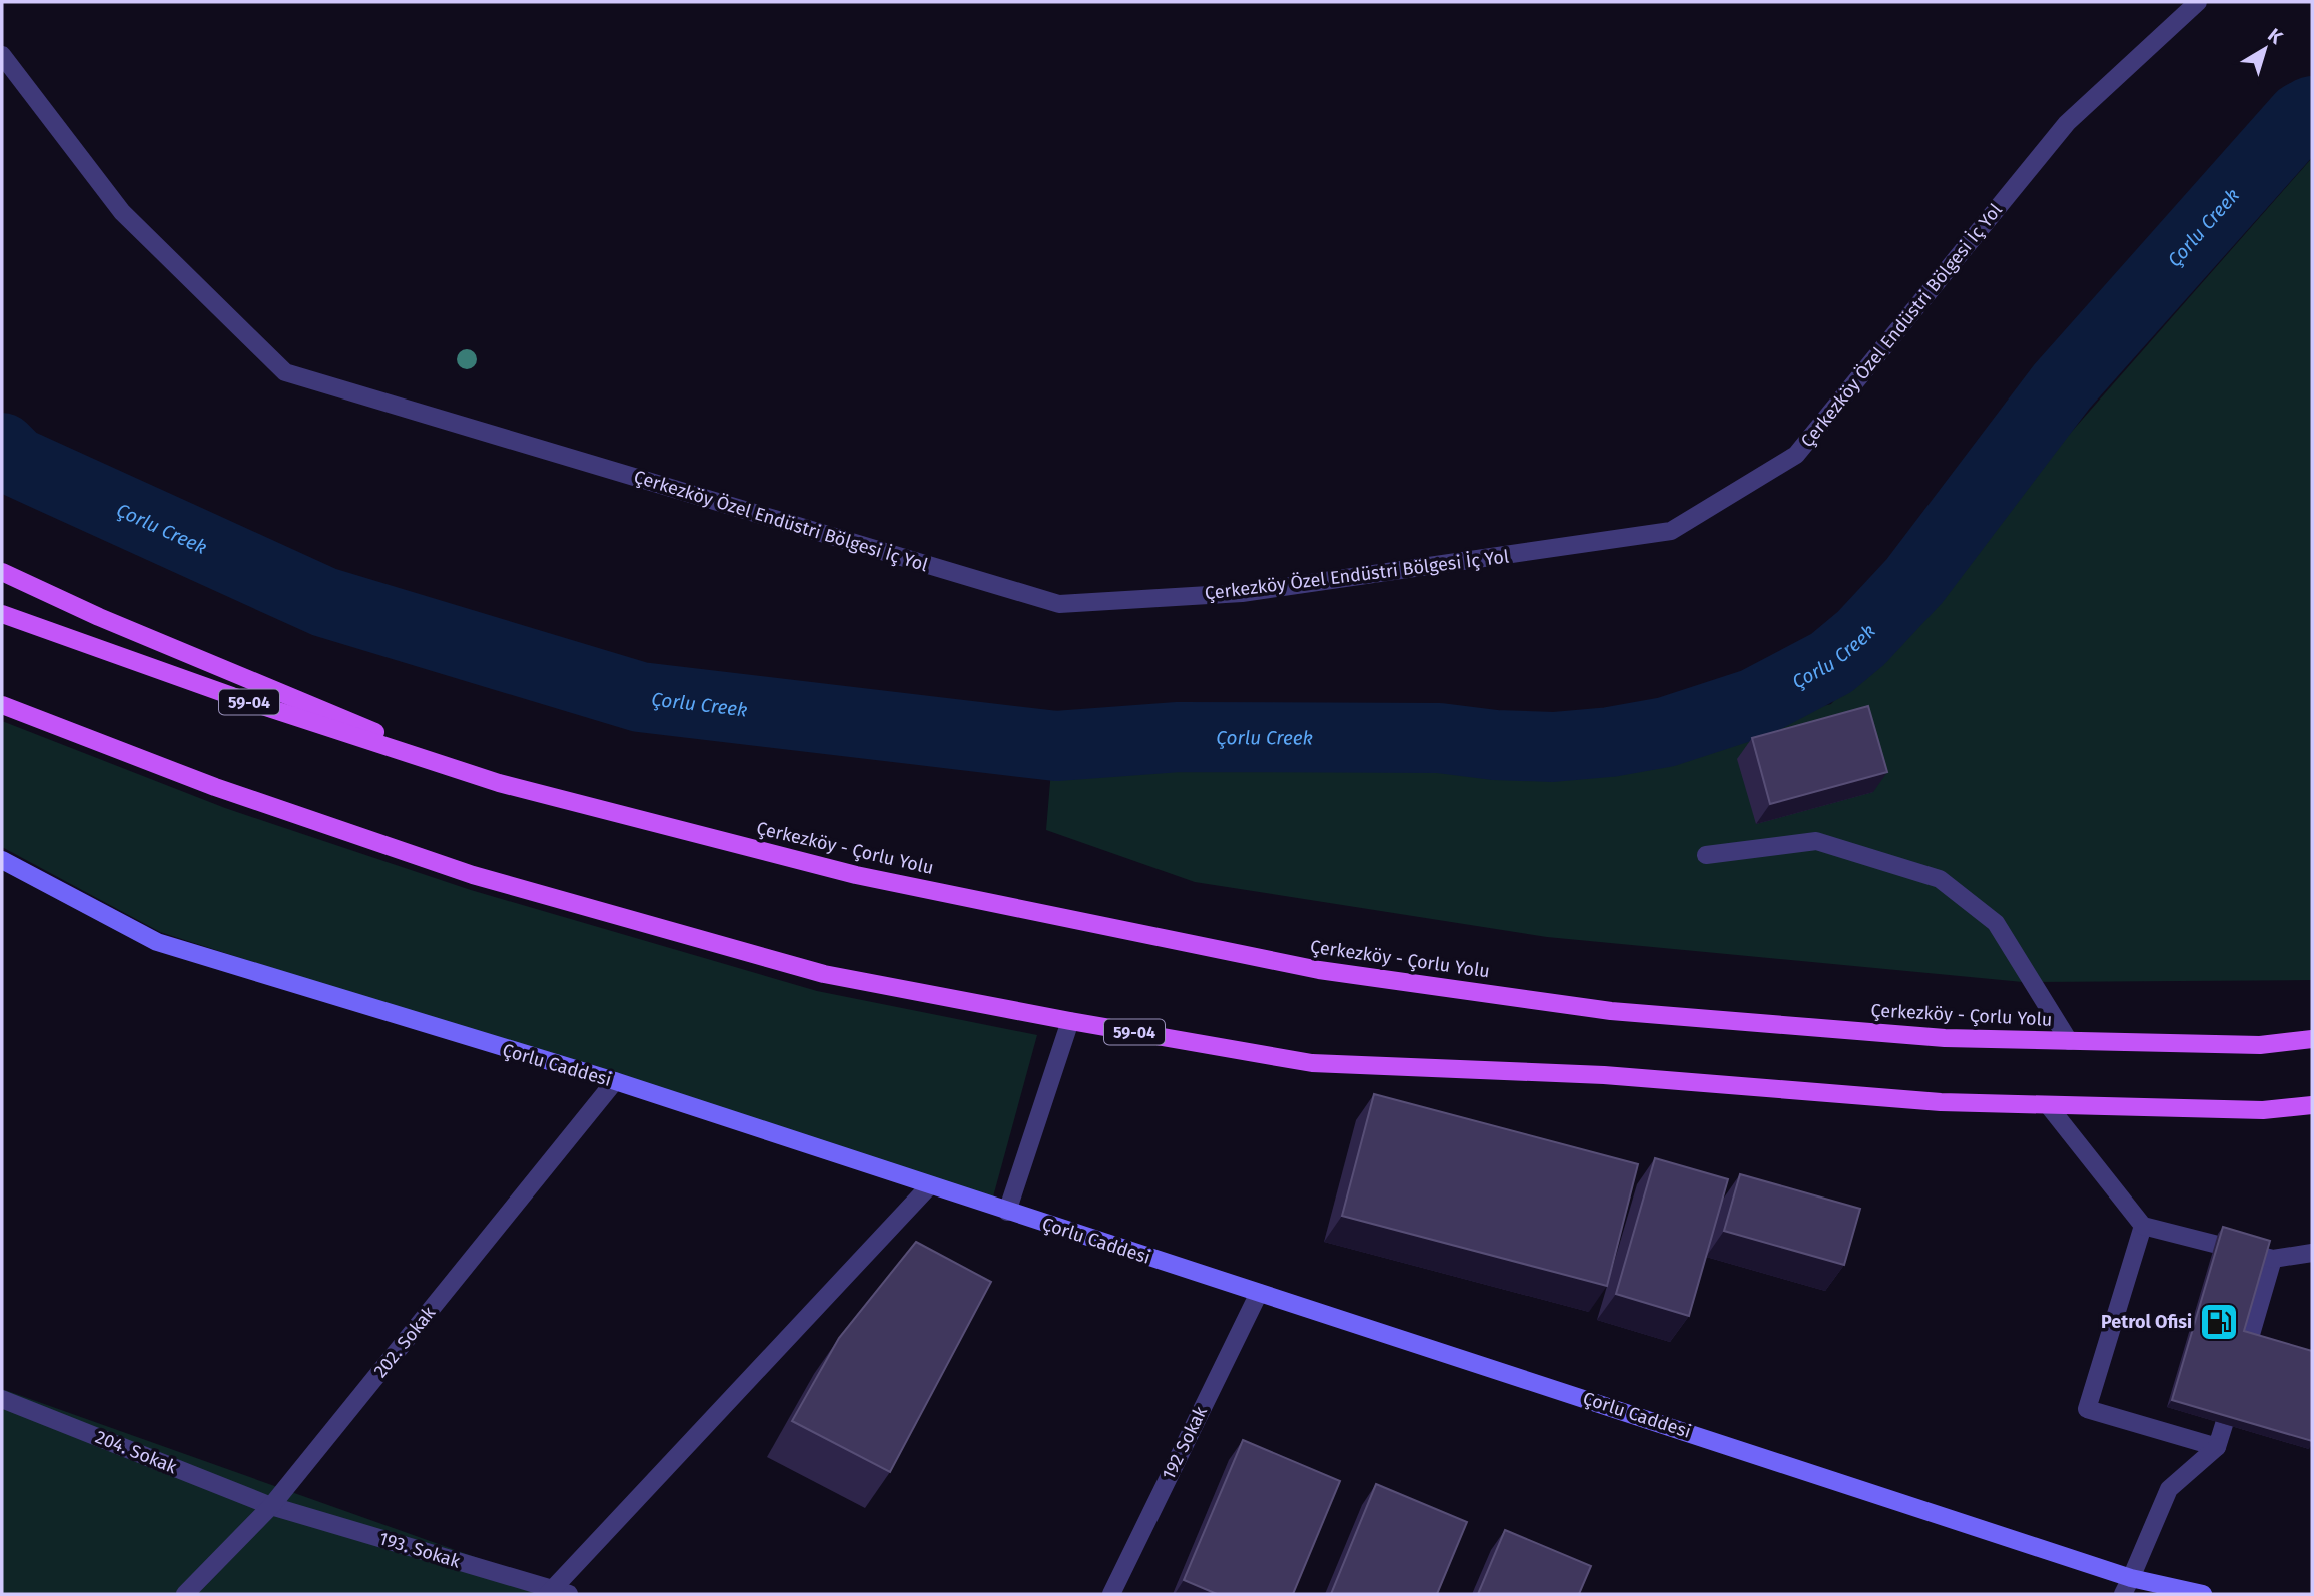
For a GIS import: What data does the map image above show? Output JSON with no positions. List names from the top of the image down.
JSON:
{
  "streets": {
    "main road": ["59-04", "Çerkezköy - Çorlu Yolu", "Çorlu Caddesi"],
    "street": [
      "Çerkezköy Özel Endüstri Bölgesi İç Yol",
      "202. Sokak",
      "192 Sokak",
      "204. Sokak",
      "193. Sokak"
    ]
  },
  "crossings": [
    ["59-04", "Çerkezköy - Çorlu Yolu"],
    ["Çorlu Caddesi", "202. Sokak"],
    ["Çorlu Caddesi", "192 Sokak"],
    ["202. Sokak", "204. Sokak"],
    ["202. Sokak", "193. Sokak"],
    ["204. Sokak", "193. Sokak"]
  ],
  "water": ["Çorlu Creek"],
  "places": {
    "fuel station": ["Petrol Ofisi"]
  },
  "north": "top right"
}
